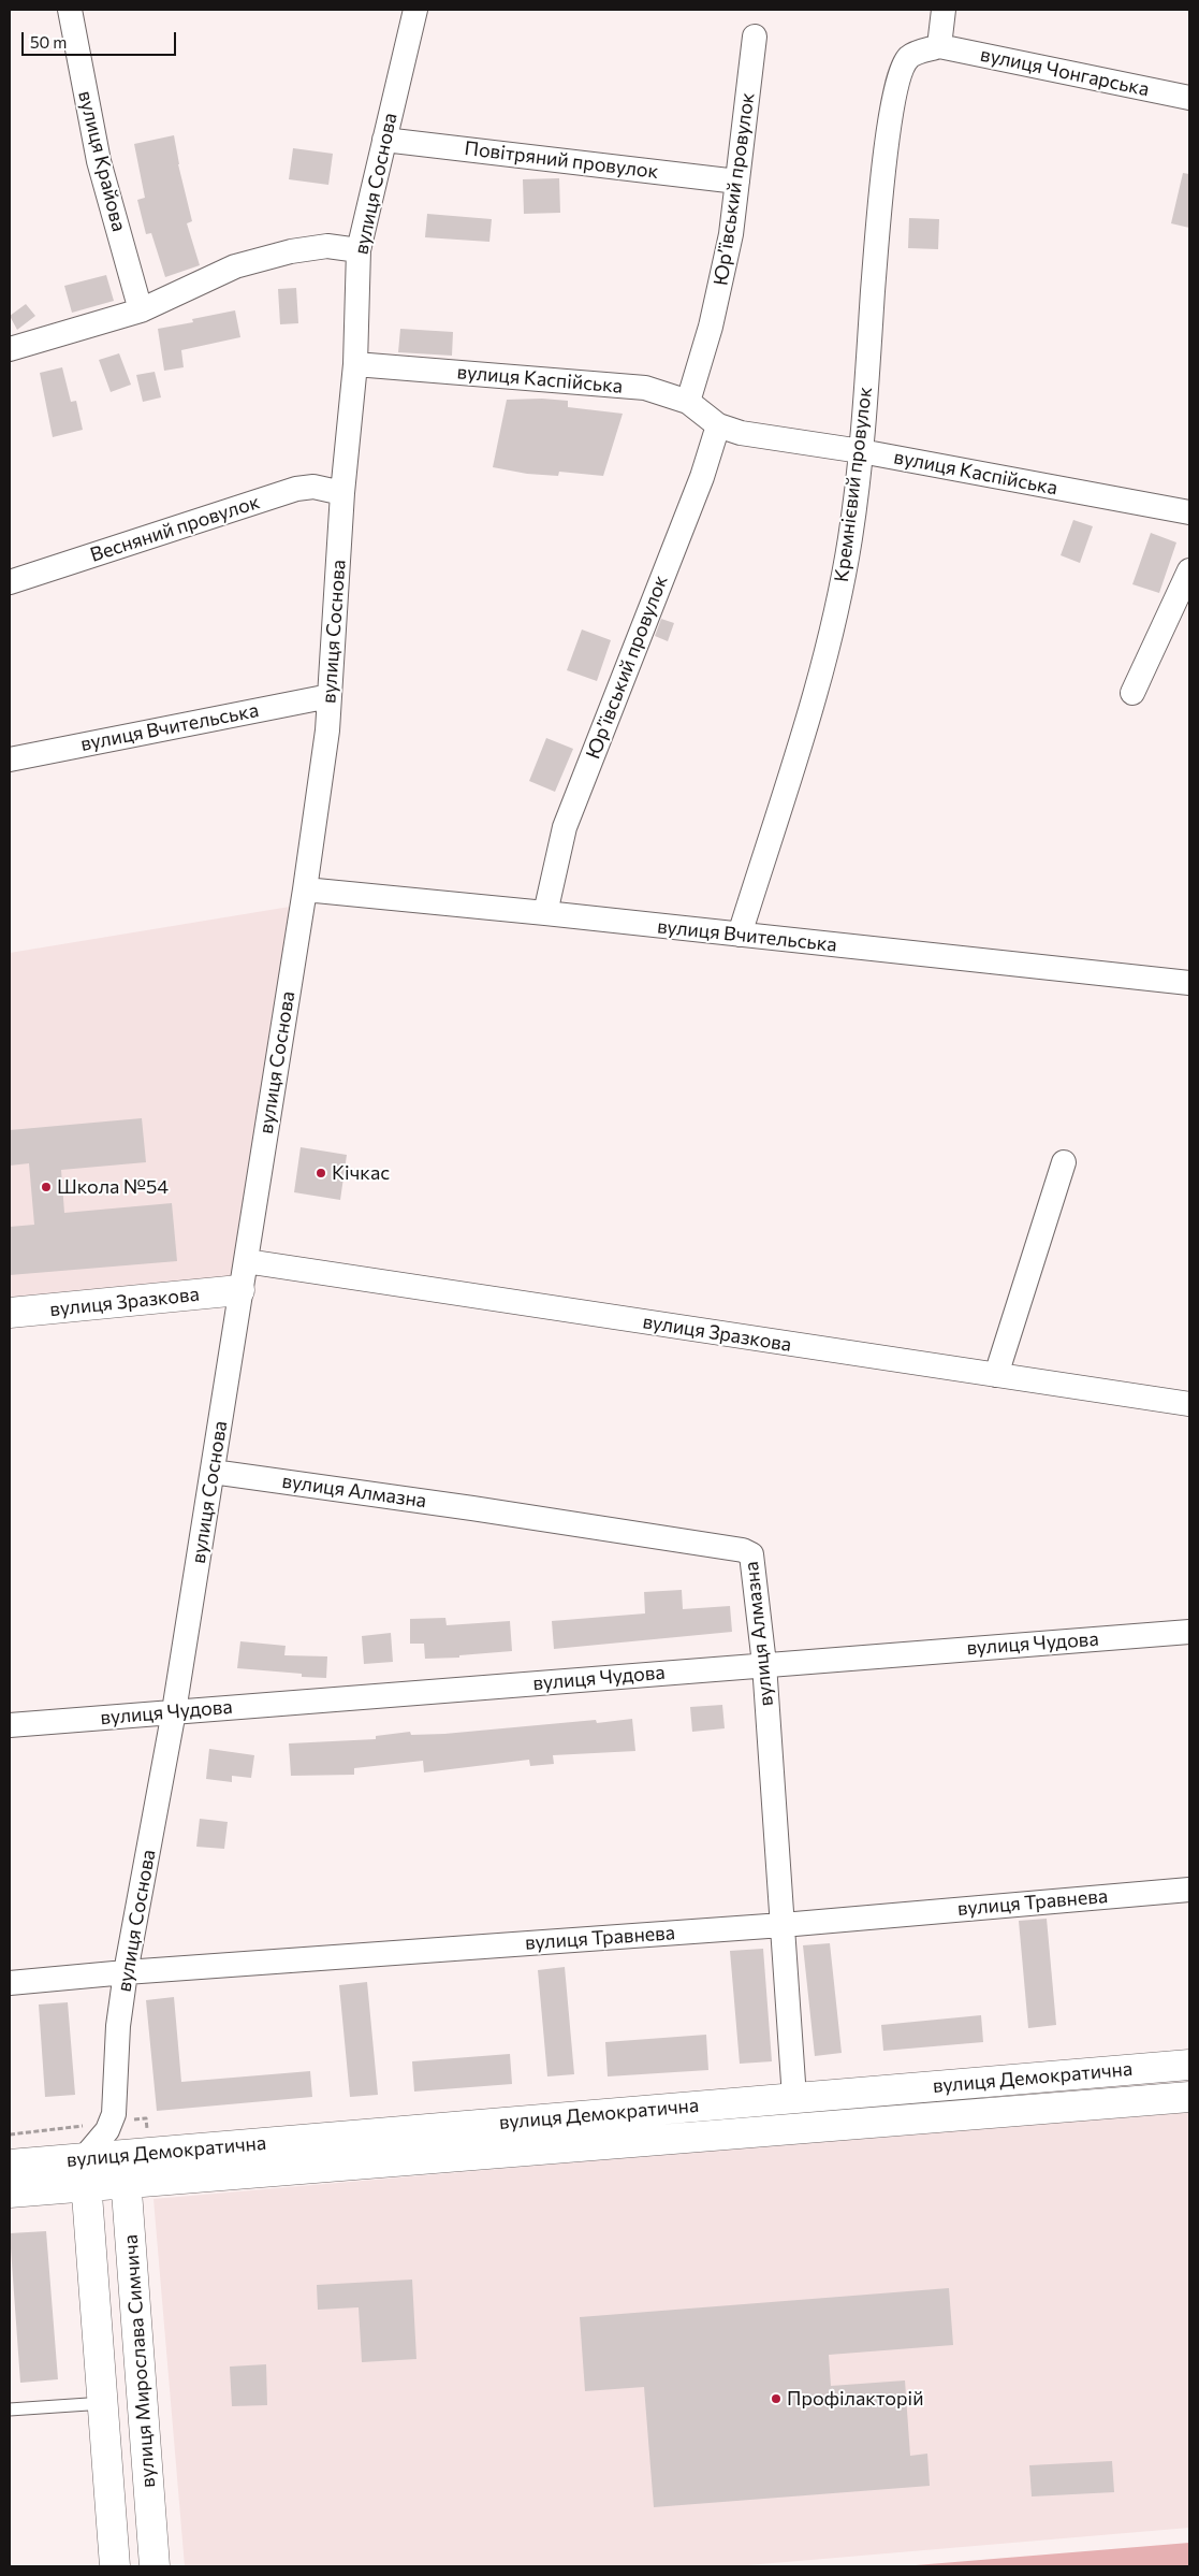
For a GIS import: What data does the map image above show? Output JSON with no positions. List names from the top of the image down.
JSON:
{
  "streets": {
    "street": [
      "вулиця Чонгарська",
      "Повітряний провулок",
      "вулиця Крайова",
      "вулиця Соснова",
      "Юр’ївський провулок",
      "вулиця Каспійська",
      "Кремнієвий провулок",
      "Весняний провулок",
      "вулиця Вчительська",
      "вулиця Зразкова",
      "вулиця Алмазна",
      "вулиця Чудова",
      "вулиця Травнева",
      "вулиця Демократична",
      "вулиця Мирослава Симчича"
    ]
  },
  "crossings": [
    ["вулиця Чонгарська", "Кремнієвий провулок"],
    ["Повітряний провулок", "вулиця Соснова"],
    ["Повітряний провулок", "Юр’ївський провулок"],
    ["вулиця Соснова", "вулиця Каспійська"],
    ["вулиця Соснова", "Весняний провулок"],
    ["вулиця Соснова", "вулиця Вчительська"],
    ["вулиця Соснова", "вулиця Зразкова"],
    ["вулиця Соснова", "вулиця Алмазна"],
    ["вулиця Соснова", "вулиця Чудова"],
    ["вулиця Соснова", "вулиця Травнева"],
    ["вулиця Соснова", "вулиця Демократична"],
    ["вулиця Соснова", "вулиця Мирослава Симчича"],
    ["Юр’ївський провулок", "вулиця Каспійська"],
    ["Юр’ївський провулок", "вулиця Вчительська"],
    ["вулиця Каспійська", "Кремнієвий провулок"],
    ["Кремнієвий провулок", "вулиця Вчительська"],
    ["вулиця Алмазна", "вулиця Чудова"],
    ["вулиця Алмазна", "вулиця Травнева"],
    ["вулиця Алмазна", "вулиця Демократична"],
    ["вулиця Демократична", "вулиця Мирослава Симчича"]
  ],
  "places": ["Кічкас", "Школа №54", "Профілакторій"],
  "scale_bar": "50 m"
}
